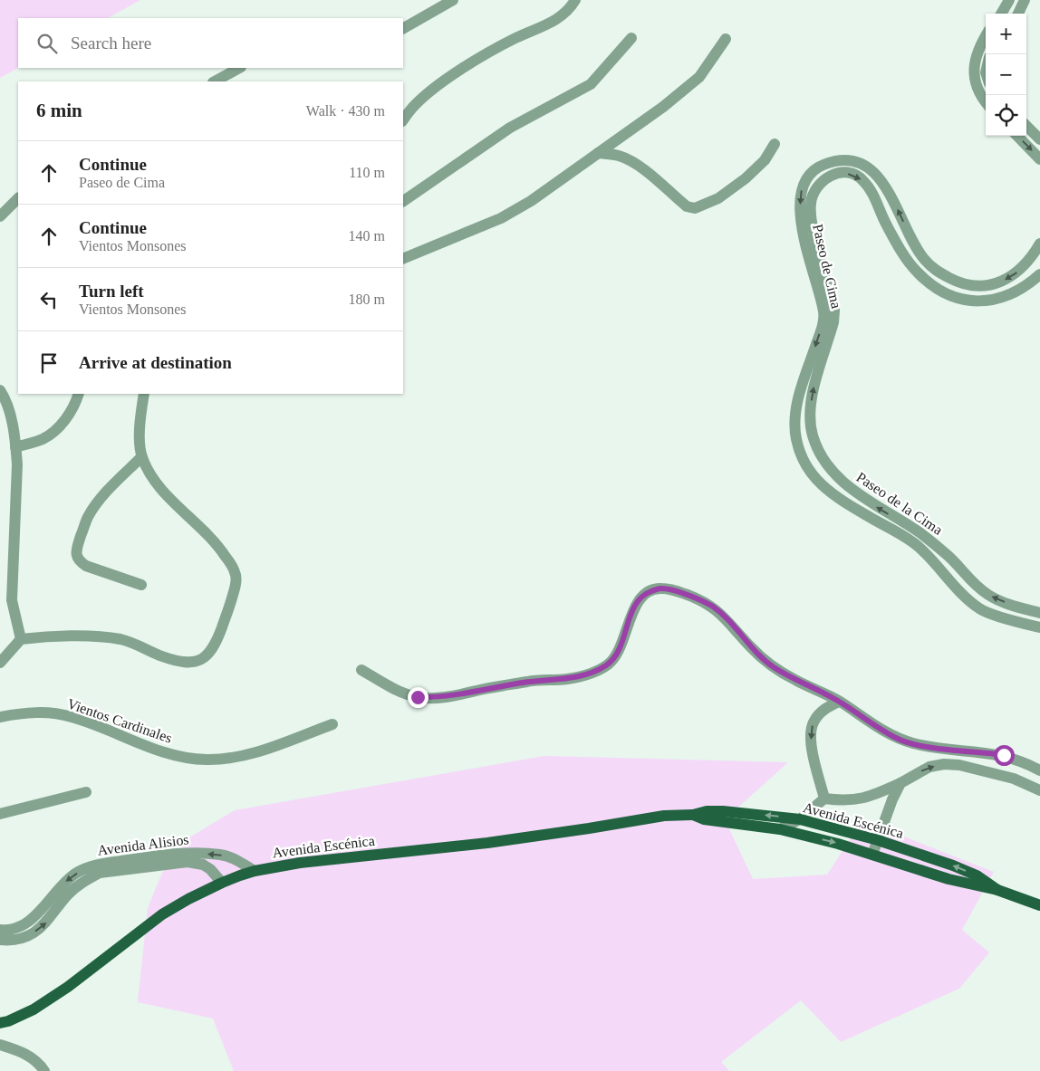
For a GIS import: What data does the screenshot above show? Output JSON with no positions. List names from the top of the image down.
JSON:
{
  "streets": {
    "main road": ["Avenida Escénica"],
    "street": [
      "Paseo de Cima",
      "Paseo de la Cima",
      "Vientos Cardinales",
      "Avenida Alisios"
    ]
  },
  "crossings": [
    ["Avenida Escénica", "Avenida Alisios"]
  ],
  "page": {
    "map_buttons": ["+", "−"],
    "search": "Search here",
    "heading": ["6 min", "Walk · 430 m"],
    "list": [
      ["Continue", "Paseo de Cima", "110 m"],
      ["Continue", "Vientos Monsones", "140 m"],
      ["Turn left", "Vientos Monsones", "180 m"],
      "Arrive at destination"
    ]
  }
}
